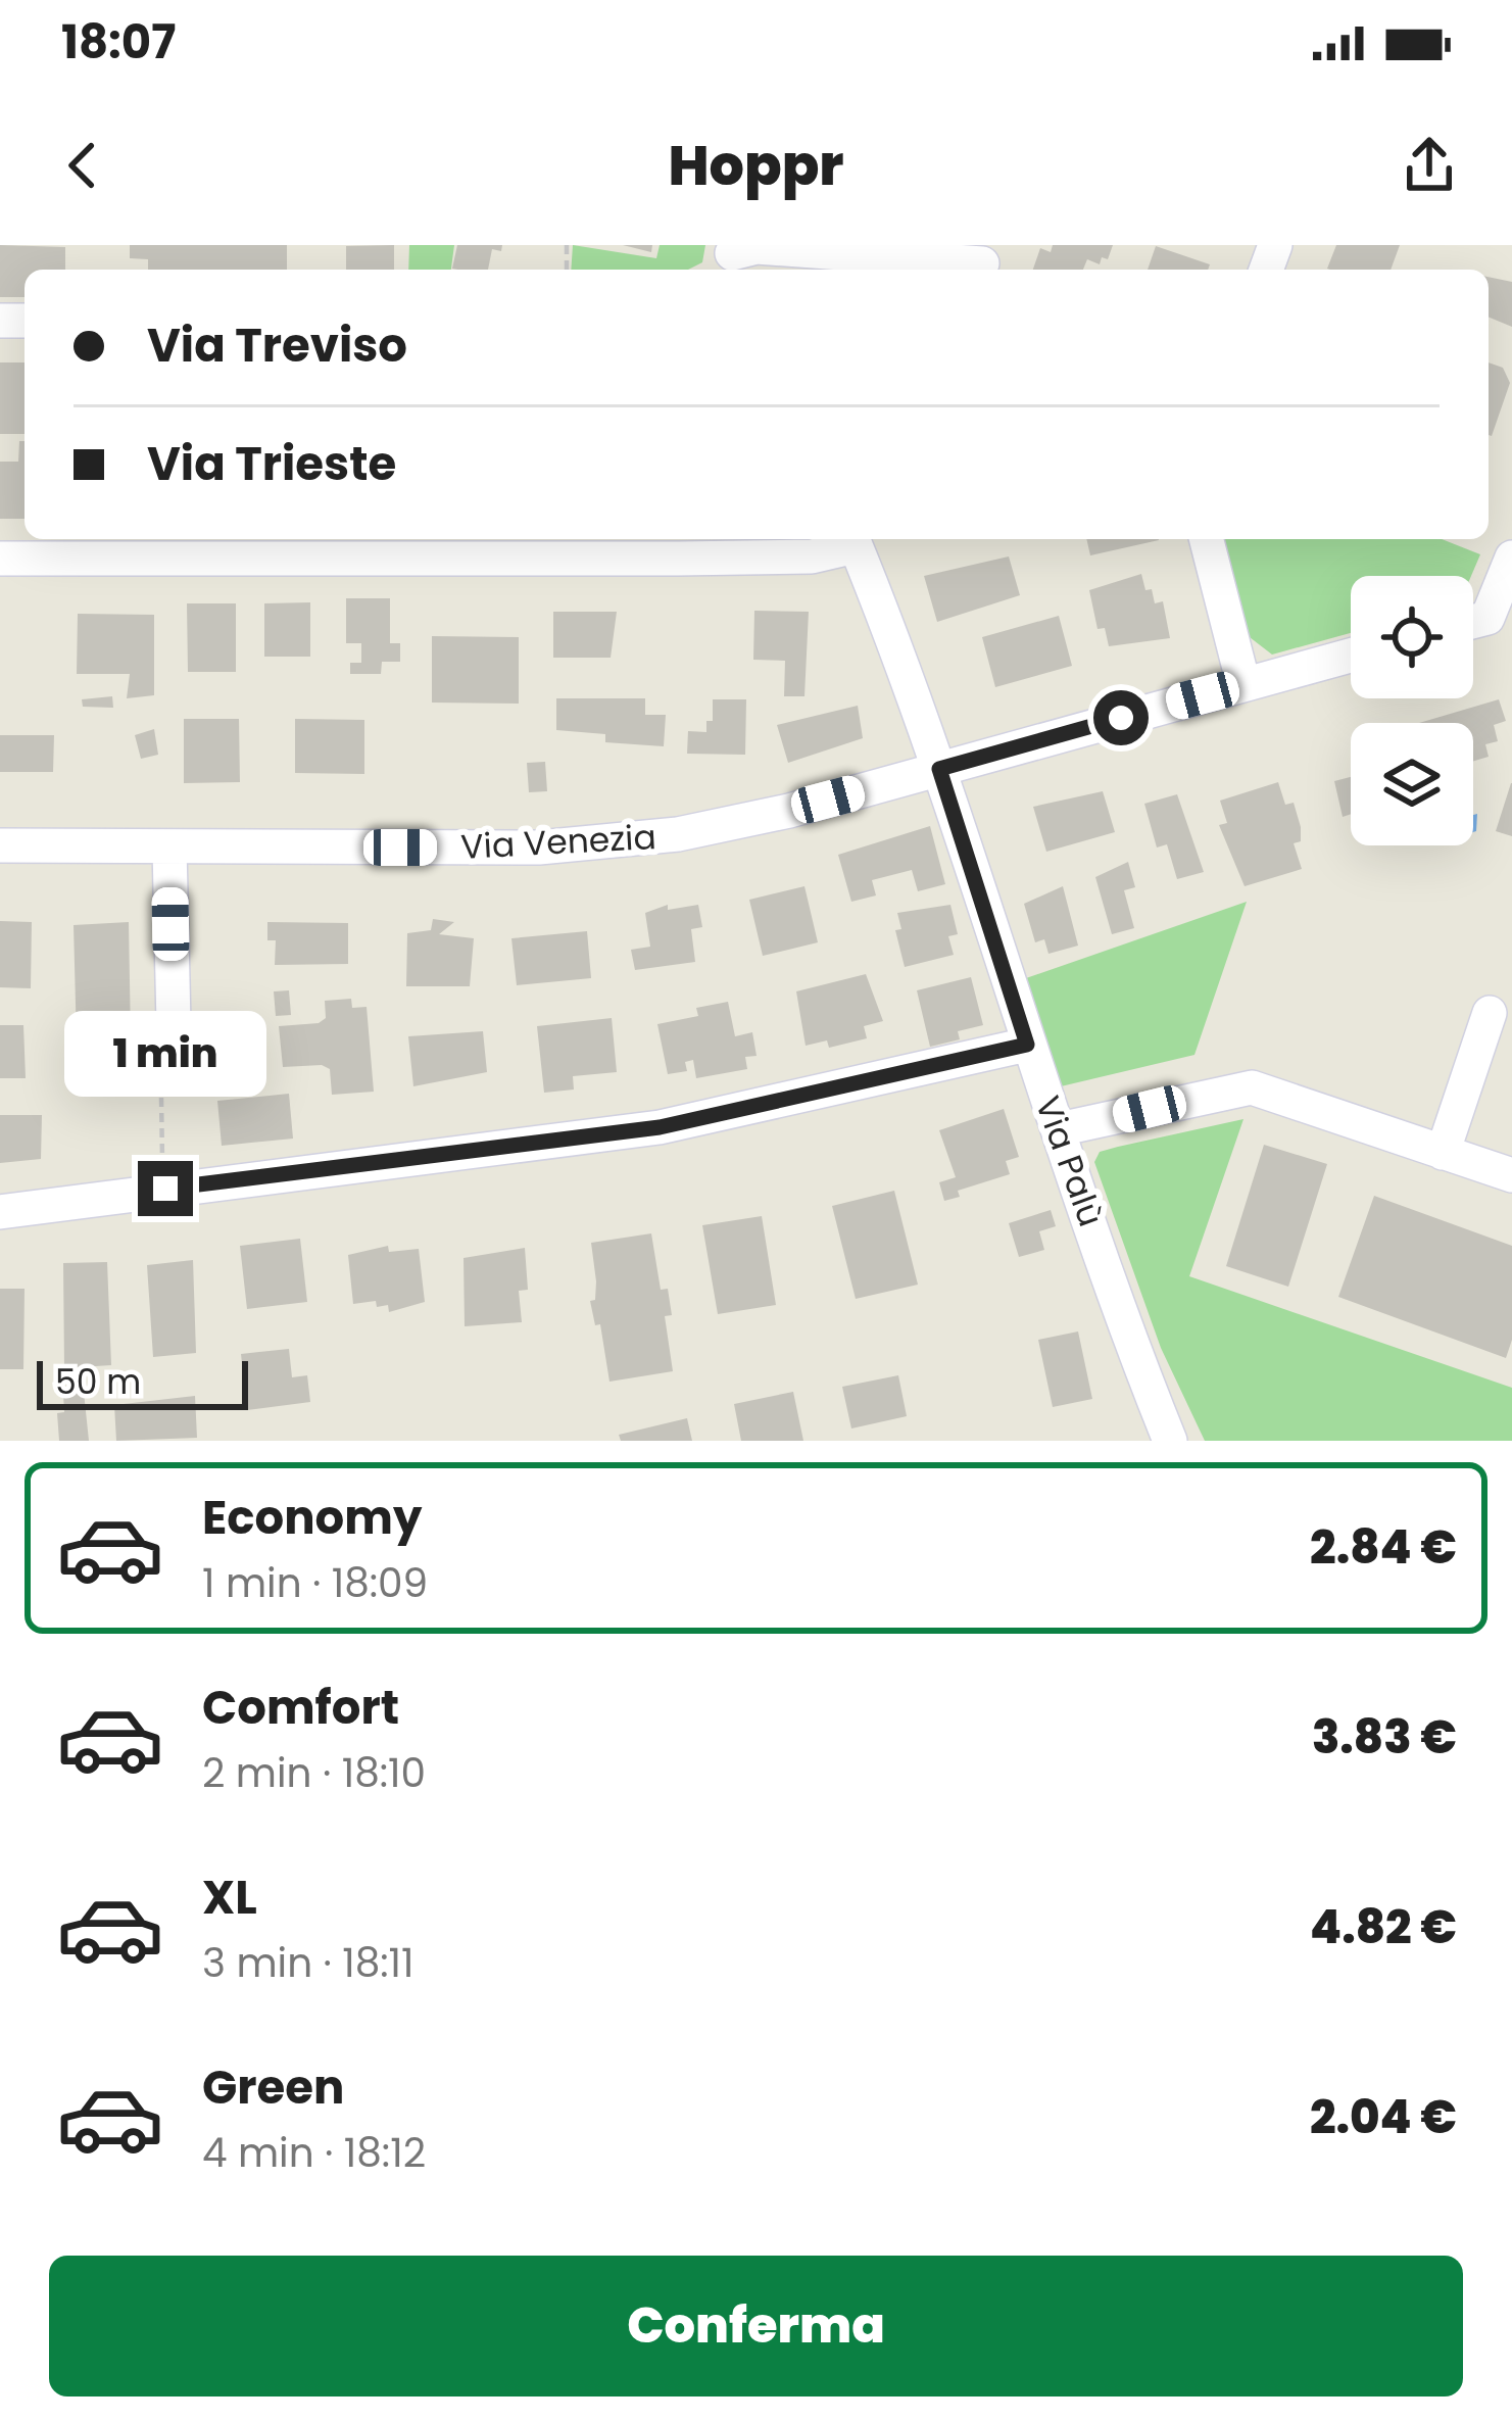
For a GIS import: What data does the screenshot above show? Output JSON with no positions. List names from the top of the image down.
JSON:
{
  "streets": {
    "street": ["Via Venezia", "Via Palù"]
  },
  "crossings": [
    ["Via Venezia", "Via Palù"]
  ],
  "scale_bar": "50 m",
  "page": {
    "status": "18:07",
    "header": "Hoppr",
    "banner": ["Via Treviso", "Via Trieste"],
    "bubble": "1 min",
    "scale": "50 m",
    "list": [
      {
        "name": "Economy",
        "note": "1 min · 18:09",
        "value": "2.84 €"
      },
      {
        "name": "Comfort",
        "note": "2 min · 18:10",
        "value": "3.83 €"
      },
      {
        "name": "XL",
        "note": "3 min · 18:11",
        "value": "4.82 €"
      },
      {
        "name": "Green",
        "note": "4 min · 18:12",
        "value": "2.04 €"
      }
    ],
    "buttons": "Conferma"
  }
}
